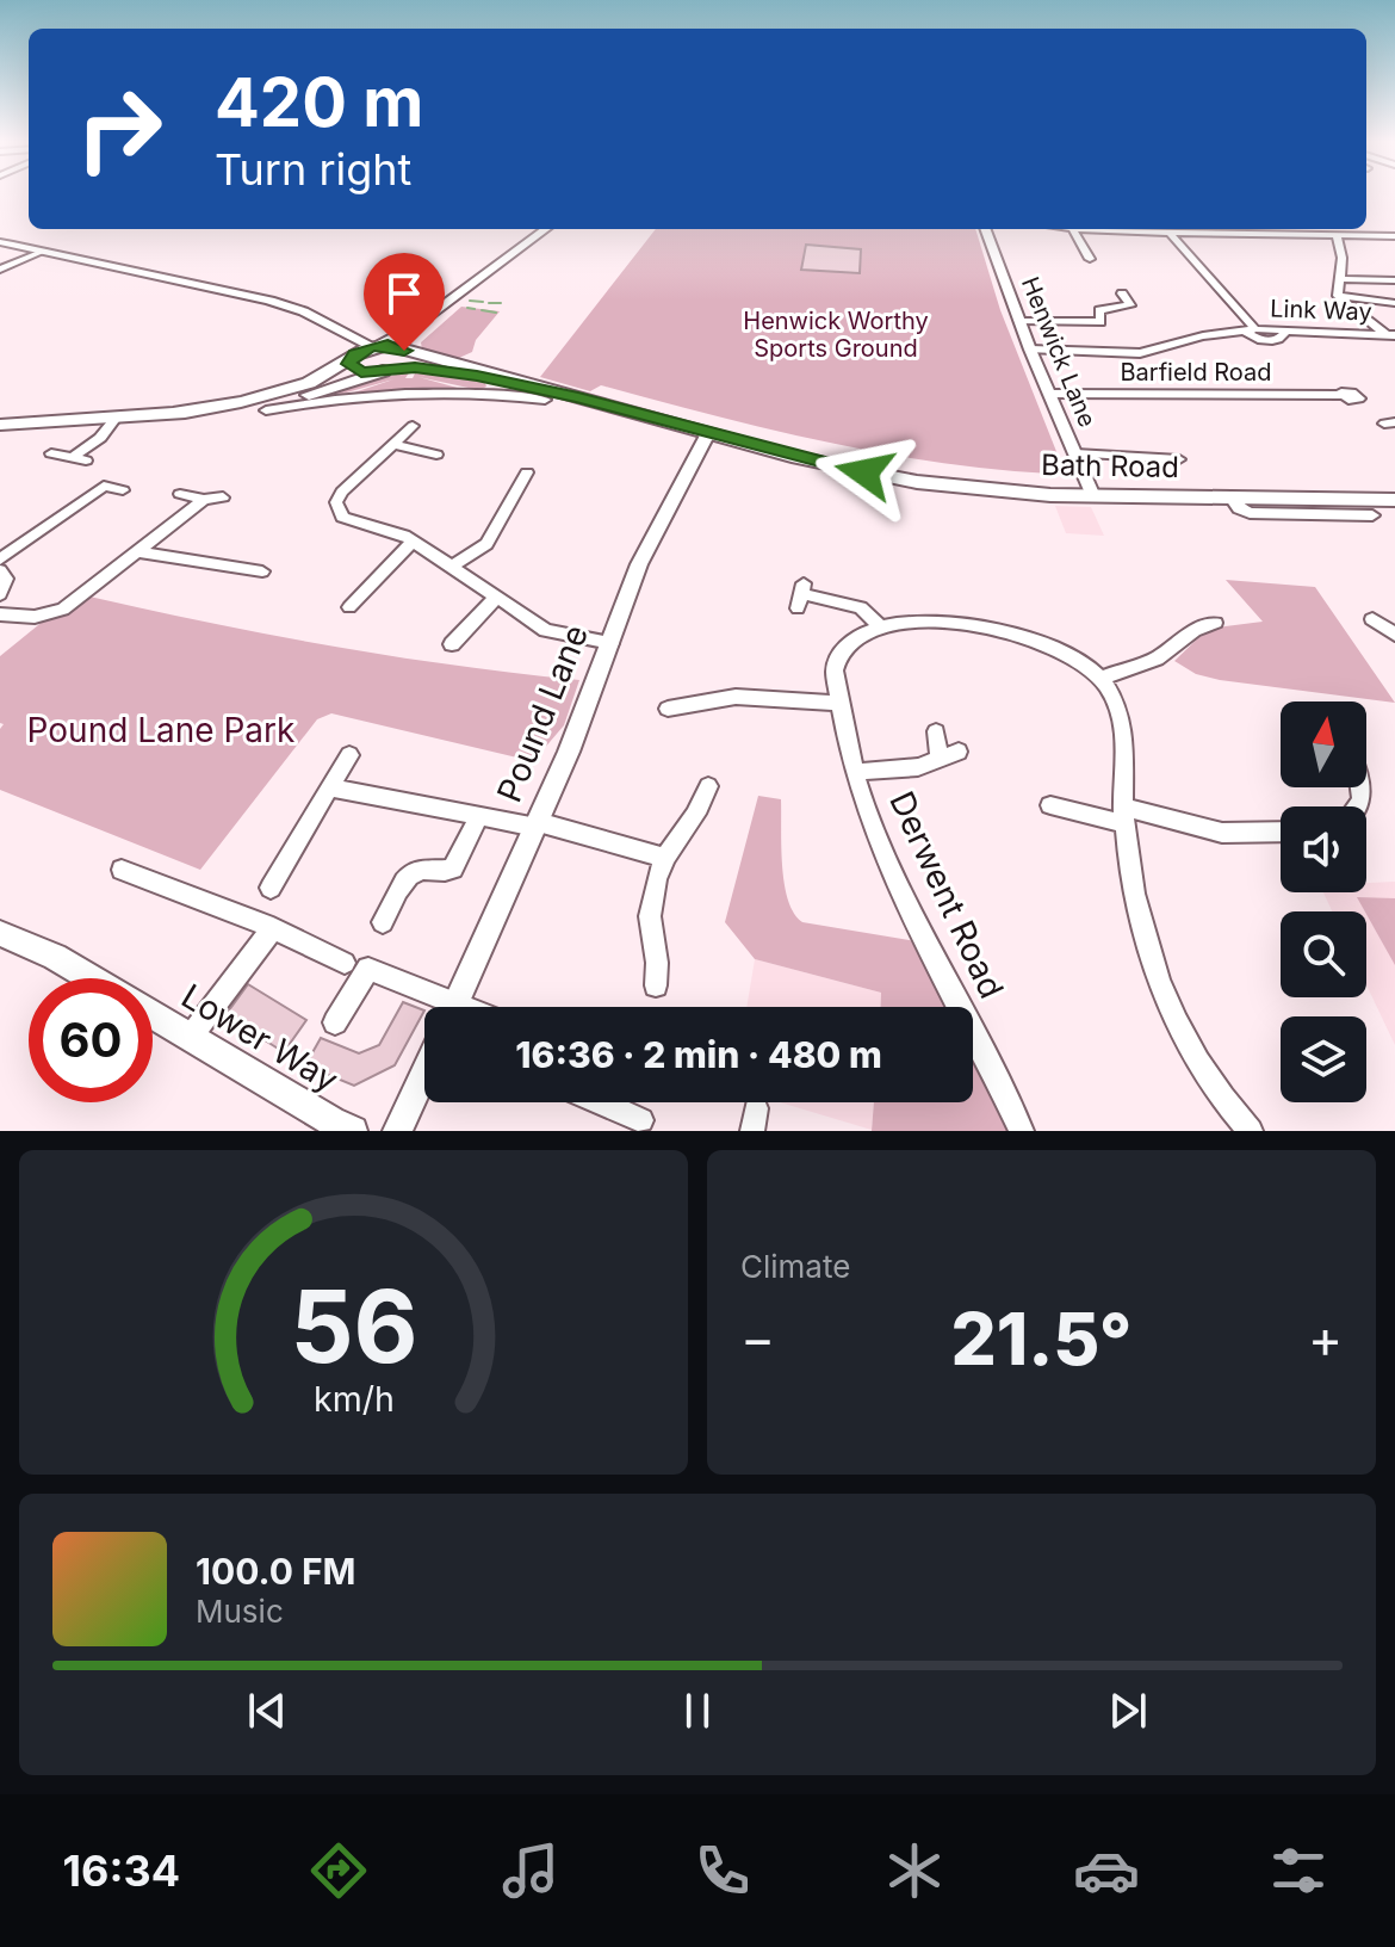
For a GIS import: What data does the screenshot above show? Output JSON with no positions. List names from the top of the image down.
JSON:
{
  "streets": {
    "main road": ["Bath Road"],
    "street": [
      "Link Way",
      "Henwick Lane",
      "Barfield Road",
      "Pound Lane",
      "Derwent Road",
      "Lower Way"
    ]
  },
  "crossings": [
    ["Henwick Lane", "Barfield Road"],
    ["Henwick Lane", "Bath Road"],
    ["Bath Road", "Pound Lane"]
  ],
  "parks": ["Henwick Worthy Sports Ground", "Pound Lane Park"],
  "north": "top",
  "page": {
    "turn": ["420 m", "Turn right"],
    "limit": "60",
    "trip": "16:36 · 2 min · 480 m",
    "tile": "Climate",
    "heat": ["−", "21.5°", "+"],
    "song": ["100.0 FM", "Music"],
    "tabs": "16:34",
    "gauge": ["56", "km/h"]
  }
}
